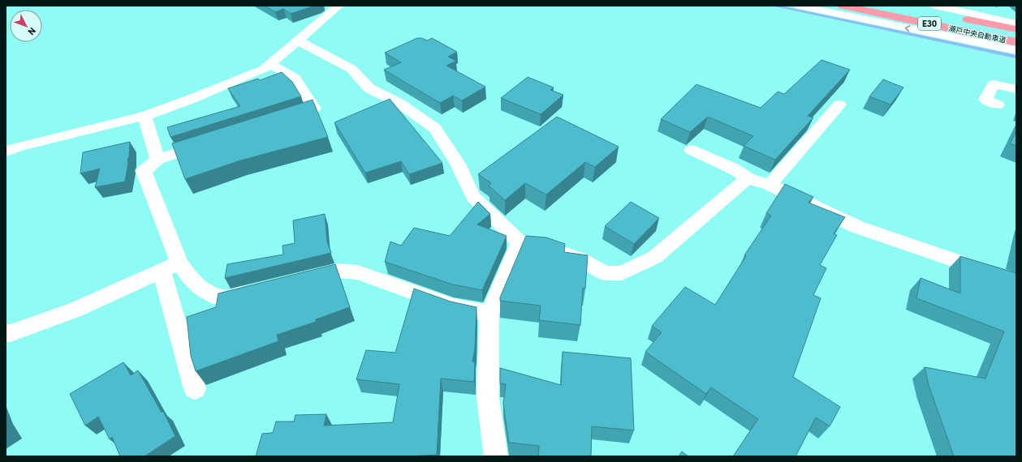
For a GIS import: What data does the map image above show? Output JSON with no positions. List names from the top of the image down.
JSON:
{
  "streets": {
    "highway": ["E30", "瀬戸中央自動車道"]
  },
  "north": "bottom right"
}
